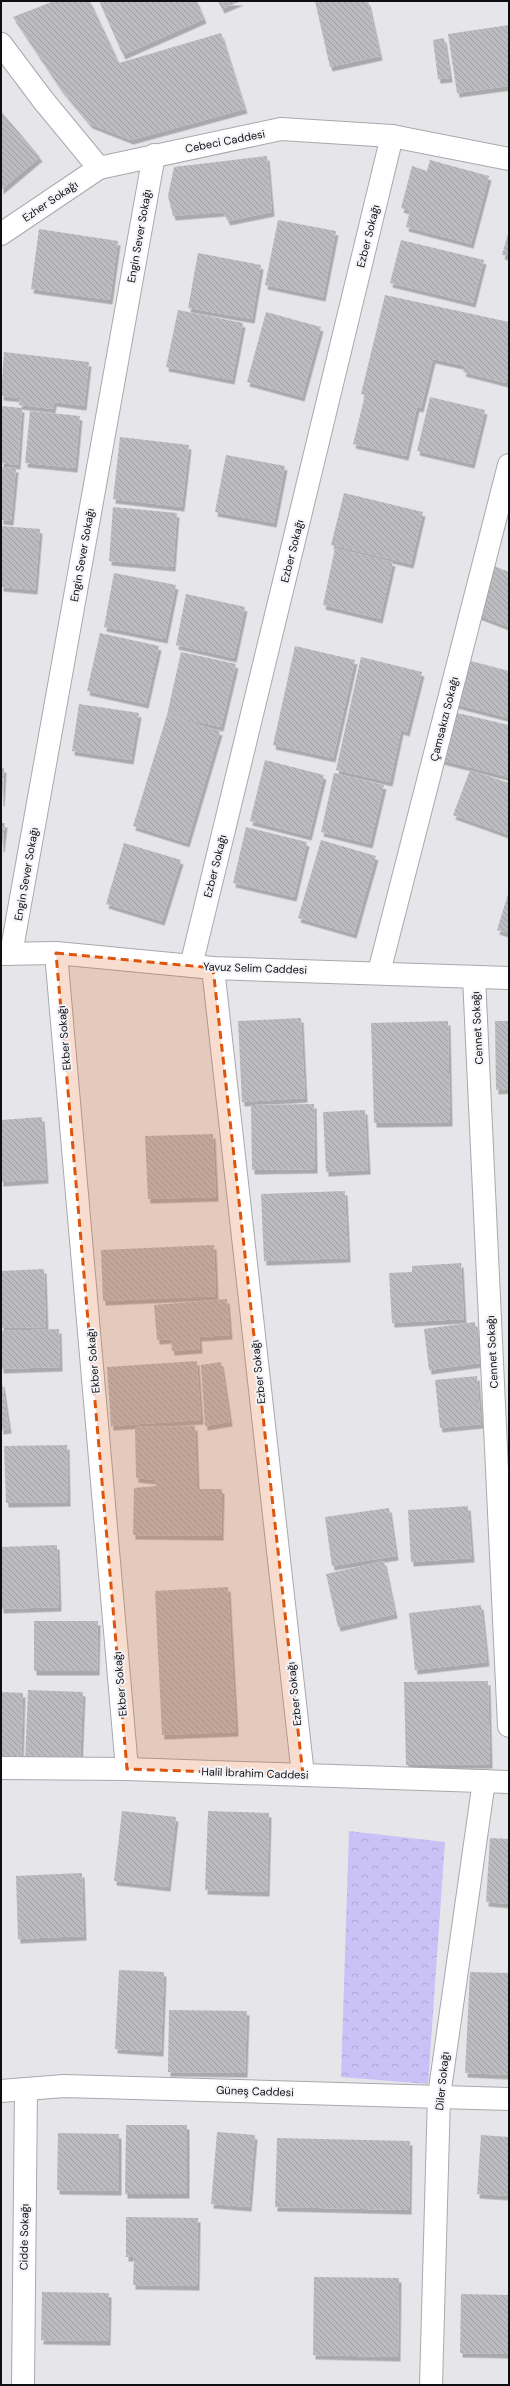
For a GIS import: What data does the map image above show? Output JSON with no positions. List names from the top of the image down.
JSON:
{
  "streets": {
    "street": [
      "Cebeci Caddesi",
      "Ezher Sokağı",
      "Engin Sever Sokağı",
      "Ezber Sokağı",
      "Çamsakızı Sokağı",
      "Yavuz Selim Caddesi",
      "Cennet Sokağı",
      "Ekber Sokağı",
      "Halil İbrahim Caddesi",
      "Diler Sokağı",
      "Güneş Caddesi",
      "Cidde Sokağı"
    ]
  },
  "crossings": [
    ["Cebeci Caddesi", "Ezher Sokağı"],
    ["Cebeci Caddesi", "Engin Sever Sokağı"],
    ["Cebeci Caddesi", "Ezber Sokağı"],
    ["Engin Sever Sokağı", "Yavuz Selim Caddesi"],
    ["Ezber Sokağı", "Yavuz Selim Caddesi"],
    ["Ezber Sokağı", "Halil İbrahim Caddesi"],
    ["Çamsakızı Sokağı", "Yavuz Selim Caddesi"],
    ["Yavuz Selim Caddesi", "Cennet Sokağı"],
    ["Yavuz Selim Caddesi", "Ekber Sokağı"],
    ["Ekber Sokağı", "Halil İbrahim Caddesi"],
    ["Halil İbrahim Caddesi", "Diler Sokağı"],
    ["Diler Sokağı", "Güneş Caddesi"],
    ["Güneş Caddesi", "Cidde Sokağı"]
  ]
}
